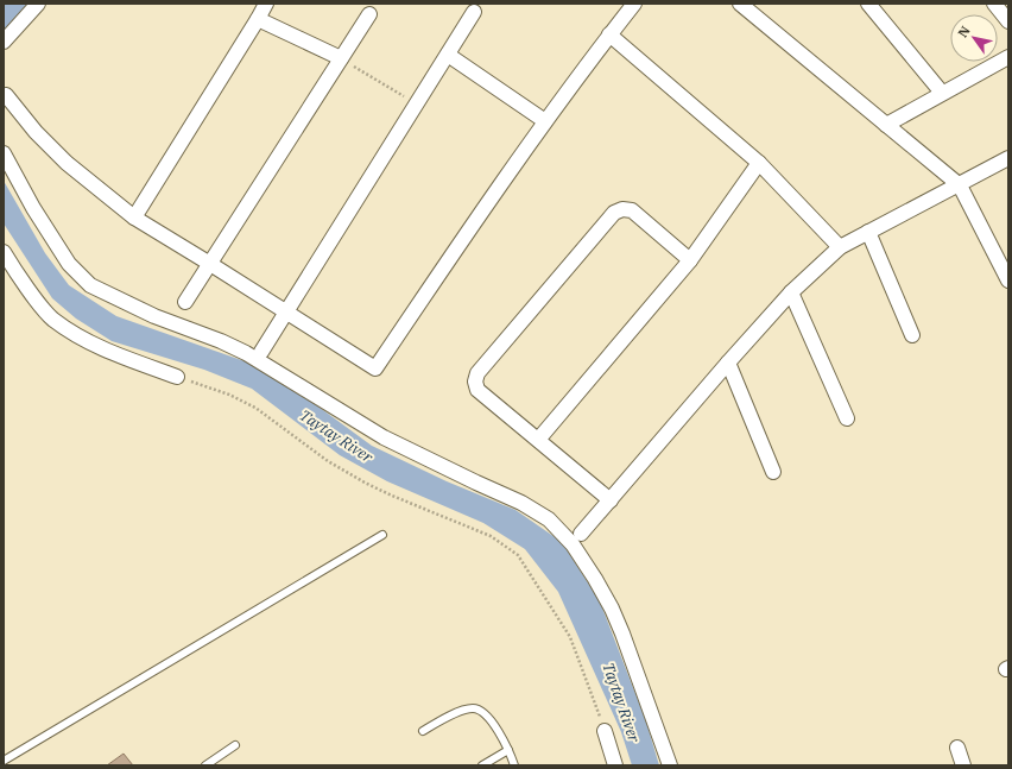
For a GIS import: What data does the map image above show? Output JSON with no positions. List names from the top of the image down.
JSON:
{
  "water": ["Taytay River"],
  "north": "top left"
}
